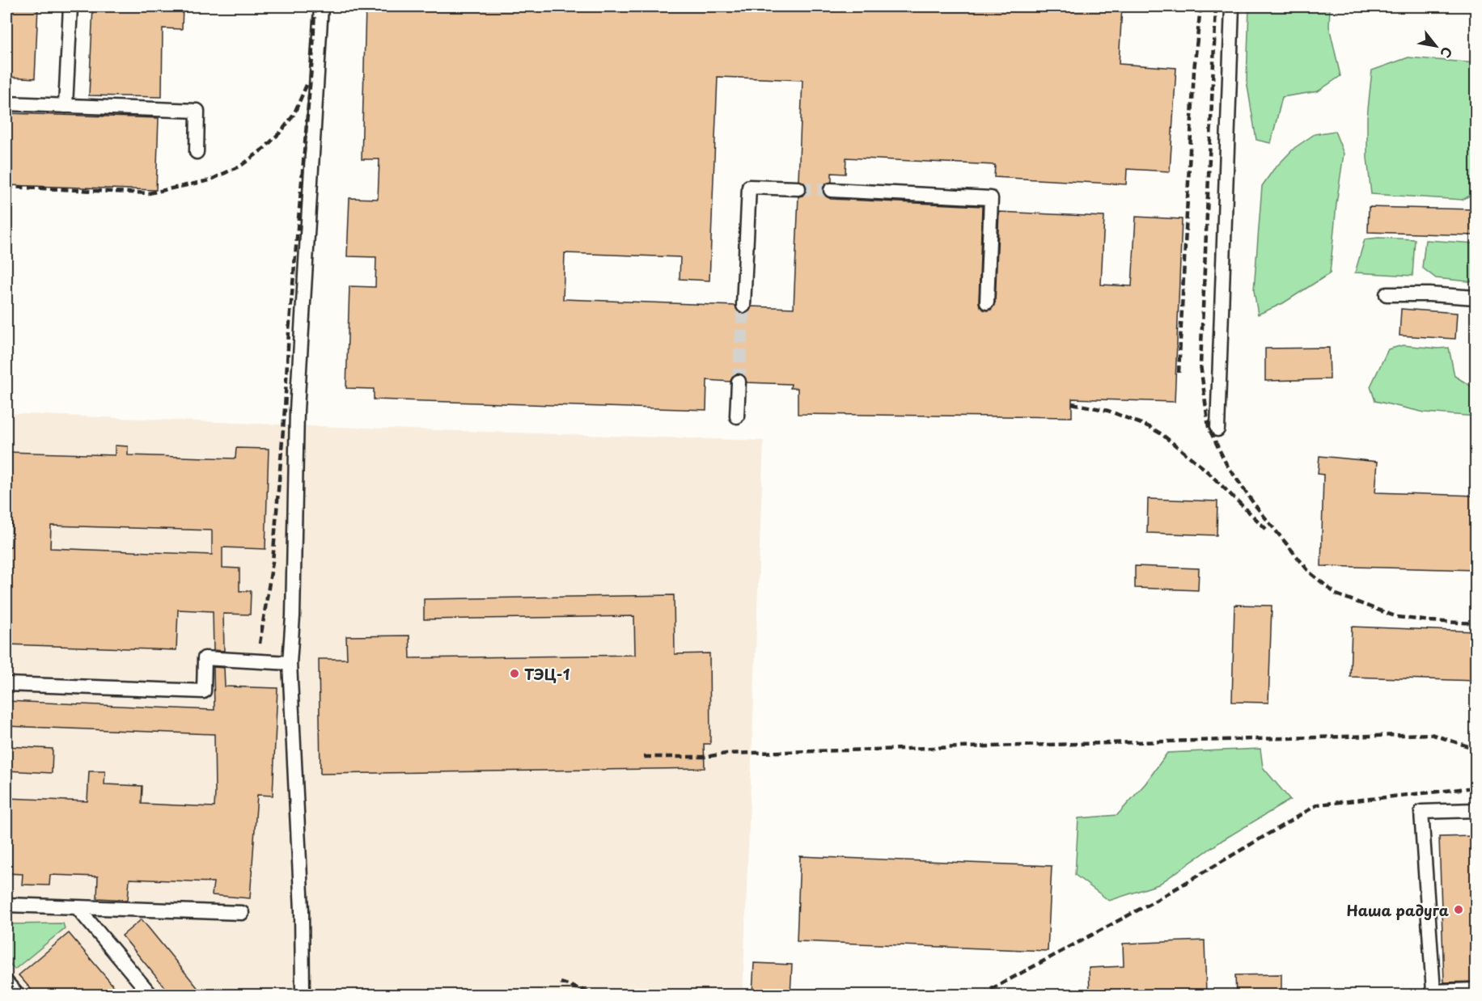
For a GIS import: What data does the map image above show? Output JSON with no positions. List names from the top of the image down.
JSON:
{
  "places": ["ТЭЦ-1", "Наша радуга"],
  "north": "bottom right"
}
